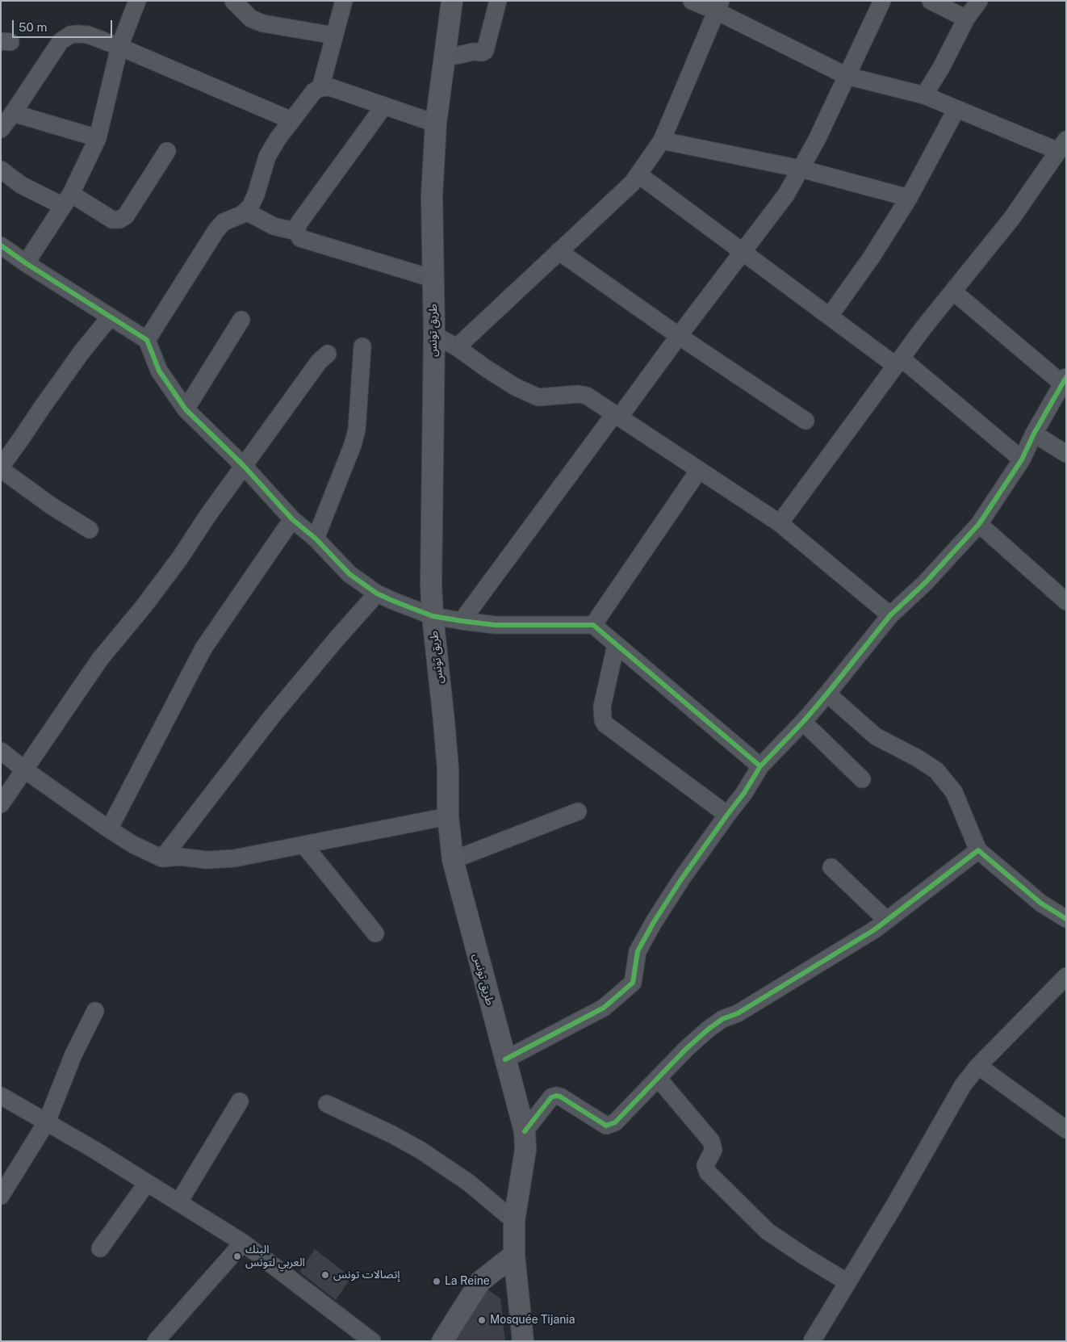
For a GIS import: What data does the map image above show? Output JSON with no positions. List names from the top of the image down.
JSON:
{
  "streets": {
    "main road": ["طريق تونس"]
  },
  "places": [
    "البنك العربي لتونس",
    "إتصالات تونس",
    "La Reine",
    "Mosquée Tijania"
  ],
  "scale_bar": "50 m"
}
